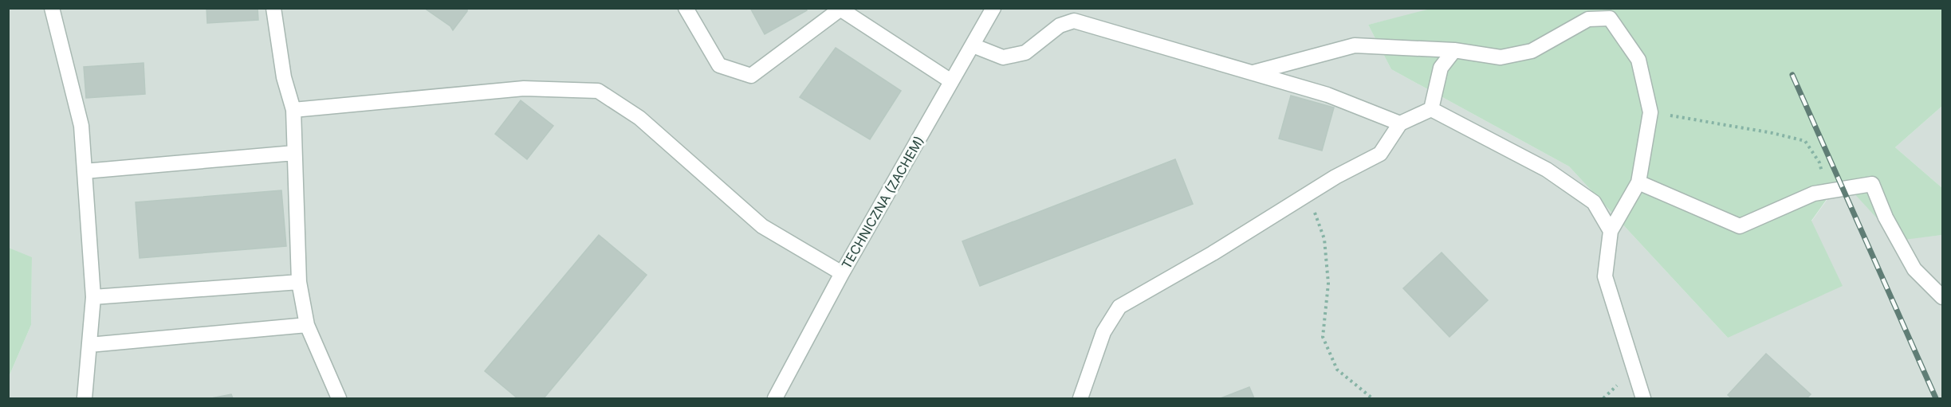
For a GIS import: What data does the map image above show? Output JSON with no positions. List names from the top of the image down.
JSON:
{
  "streets": {
    "lane": ["TECHNICZNA (ZACHEM)"]
  }
}
